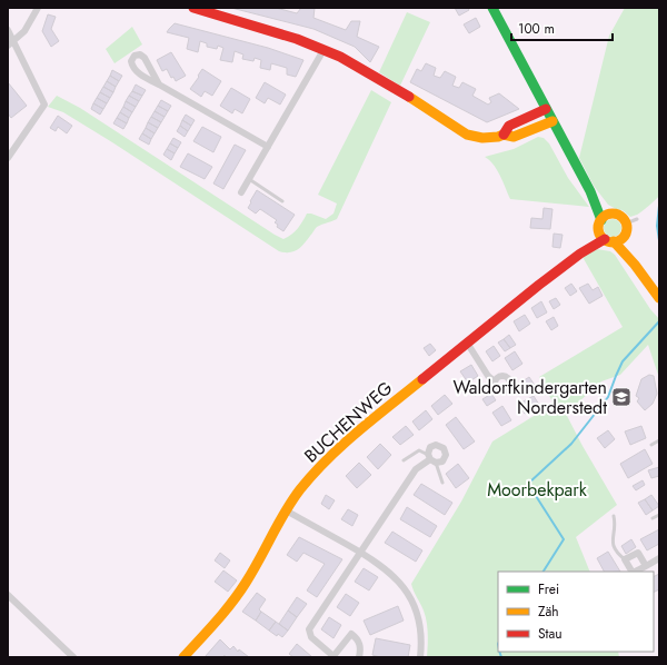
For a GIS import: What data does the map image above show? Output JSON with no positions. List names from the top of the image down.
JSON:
{
  "streets": {
    "street": ["BUCHENWEG"]
  },
  "parks": ["Moorbekpark"],
  "places": {
    "school or university": ["Waldorfkindergarten Norderstedt"]
  },
  "legend": ["Frei", "Zäh", "Stau"],
  "scale_bar": "100 m"
}
